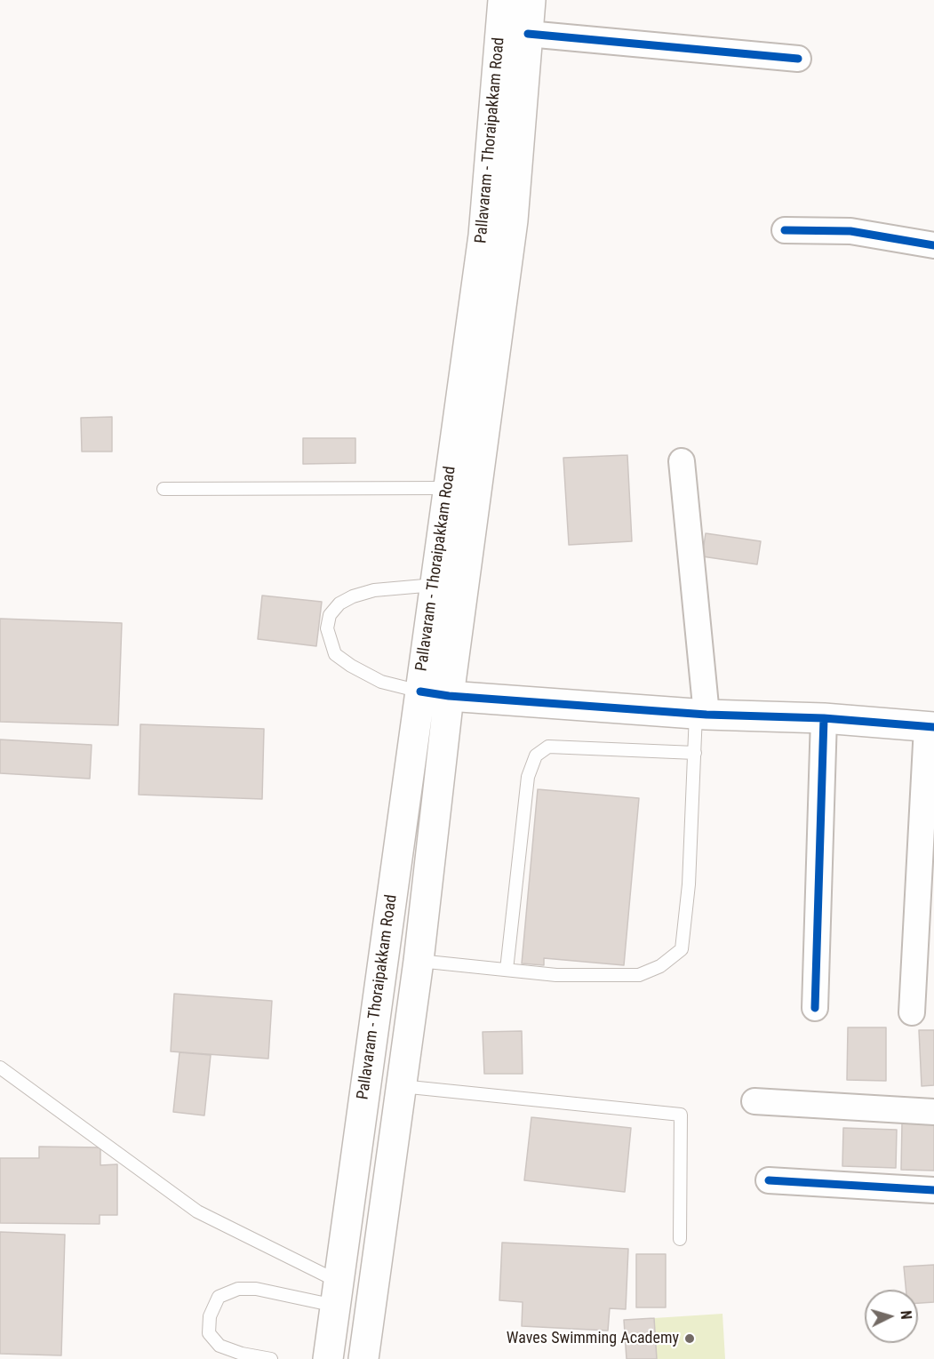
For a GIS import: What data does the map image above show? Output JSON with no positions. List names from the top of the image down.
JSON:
{
  "streets": {
    "main road": ["Pallavaram - Thoraipakkam Road"]
  },
  "places": ["Waves Swimming Academy"],
  "north": "right"
}
